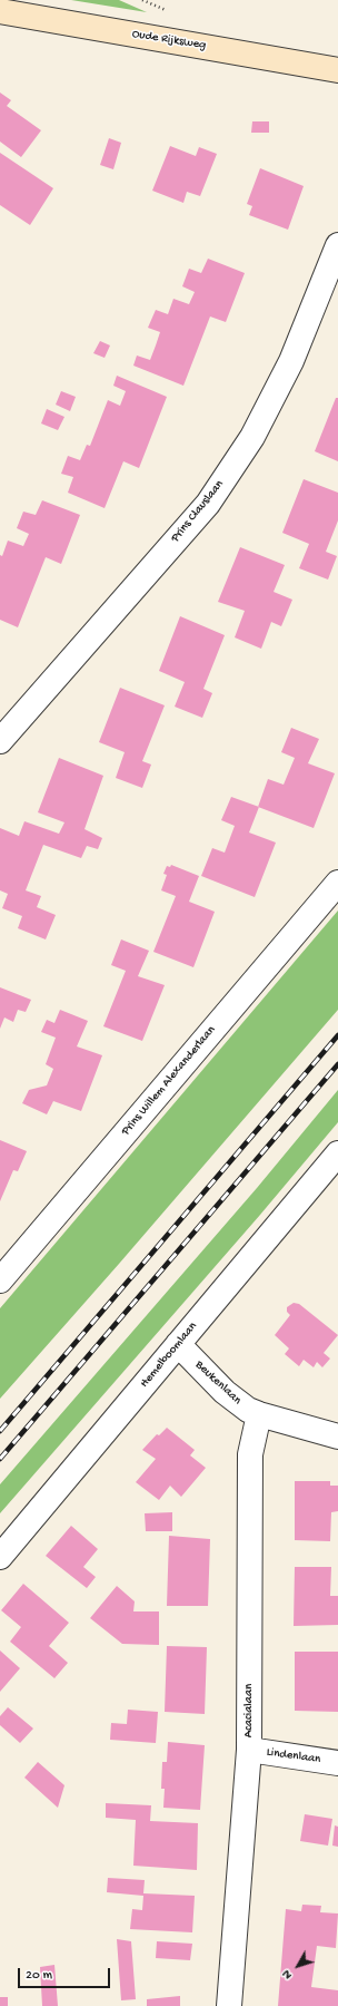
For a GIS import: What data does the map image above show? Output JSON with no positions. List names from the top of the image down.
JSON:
{
  "streets": {
    "street": [
      "Oude Rijksweg",
      "Prins Clauslaan",
      "Prins Willem Alexanderlaan",
      "Hemelboomlaan",
      "Beukenlaan",
      "Acacialaan",
      "Lindenlaan"
    ]
  },
  "crossings": [
    ["Hemelboomlaan", "Beukenlaan"],
    ["Beukenlaan", "Acacialaan"],
    ["Acacialaan", "Lindenlaan"]
  ],
  "scale_bar": "20 m",
  "north": "bottom left"
}
